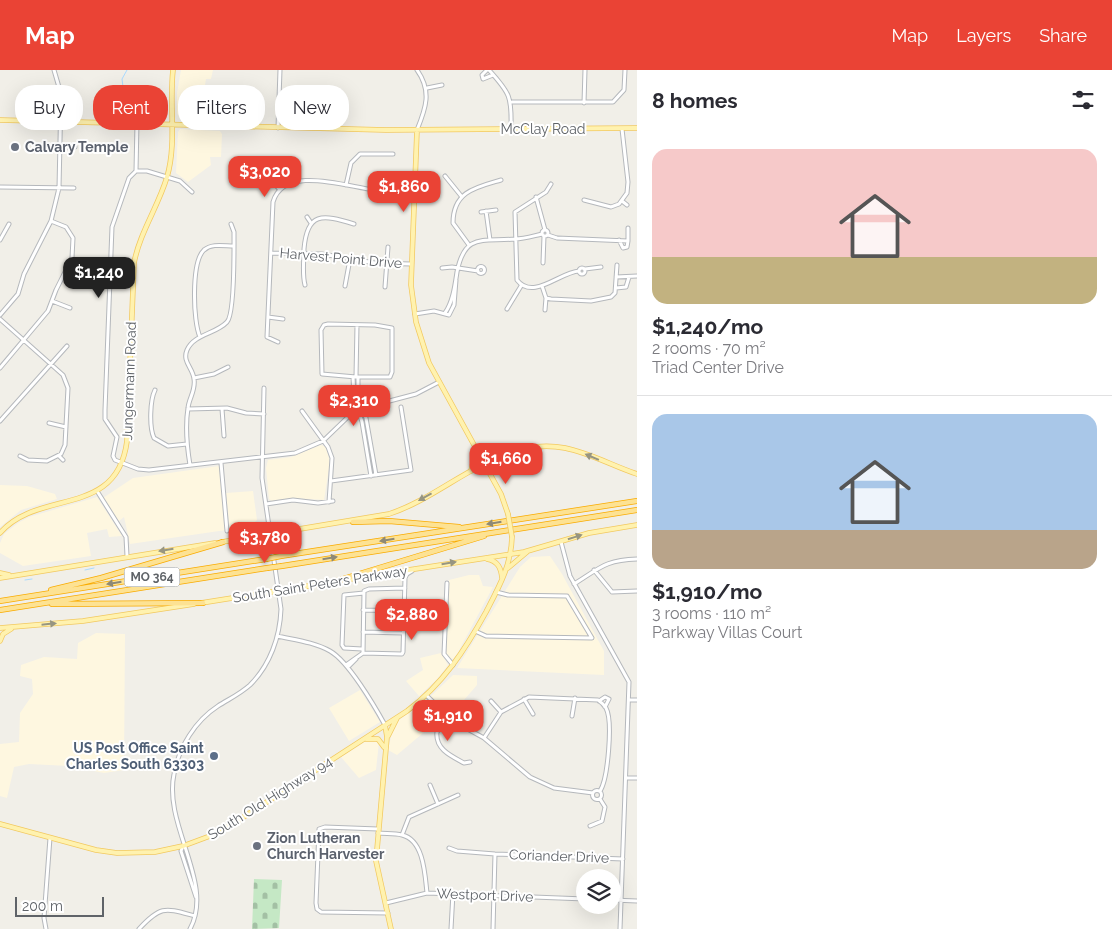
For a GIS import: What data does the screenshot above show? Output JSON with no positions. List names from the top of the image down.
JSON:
{
  "streets": {
    "highway": ["MO 364"],
    "main road": [
      "McClay Road",
      "Jungermann Road",
      "South Saint Peters Parkway",
      "South Old Highway 94"
    ],
    "street": ["Harvest Point Drive", "Coriander Drive", "Westport Drive"]
  },
  "crossings": [
    ["McClay Road", "Jungermann Road"],
    ["McClay Road", "South Old Highway 94"],
    ["Harvest Point Drive", "South Old Highway 94"],
    ["South Saint Peters Parkway", "South Old Highway 94"]
  ],
  "one_way": ["South Saint Peters Parkway"],
  "places": ["Calvary Temple", "US Post Office Saint Charles South 63303", "Zion Lutheran Church Harvester"],
  "scale_bar": "200 m",
  "page": {
    "header": "Map",
    "nav": ["Map", "Layers", "Share"],
    "heading": "8 homes",
    "chip": [
      "Buy",
      "Rent",
      "Filters",
      "New"
    ],
    "list": [
      {
        "name": "$1,240/mo",
        "note": "2 rooms · 70 m² · Triad Center Drive"
      },
      {
        "name": "$1,910/mo",
        "note": "3 rooms · 110 m² · Parkway Villas Court"
      }
    ],
    "price": [
      "$3,020",
      "$1,860",
      "$1,240",
      "$2,310",
      "$1,660",
      "$3,780",
      "$2,880",
      "$1,910"
    ],
    "scale": "200 m"
  }
}
